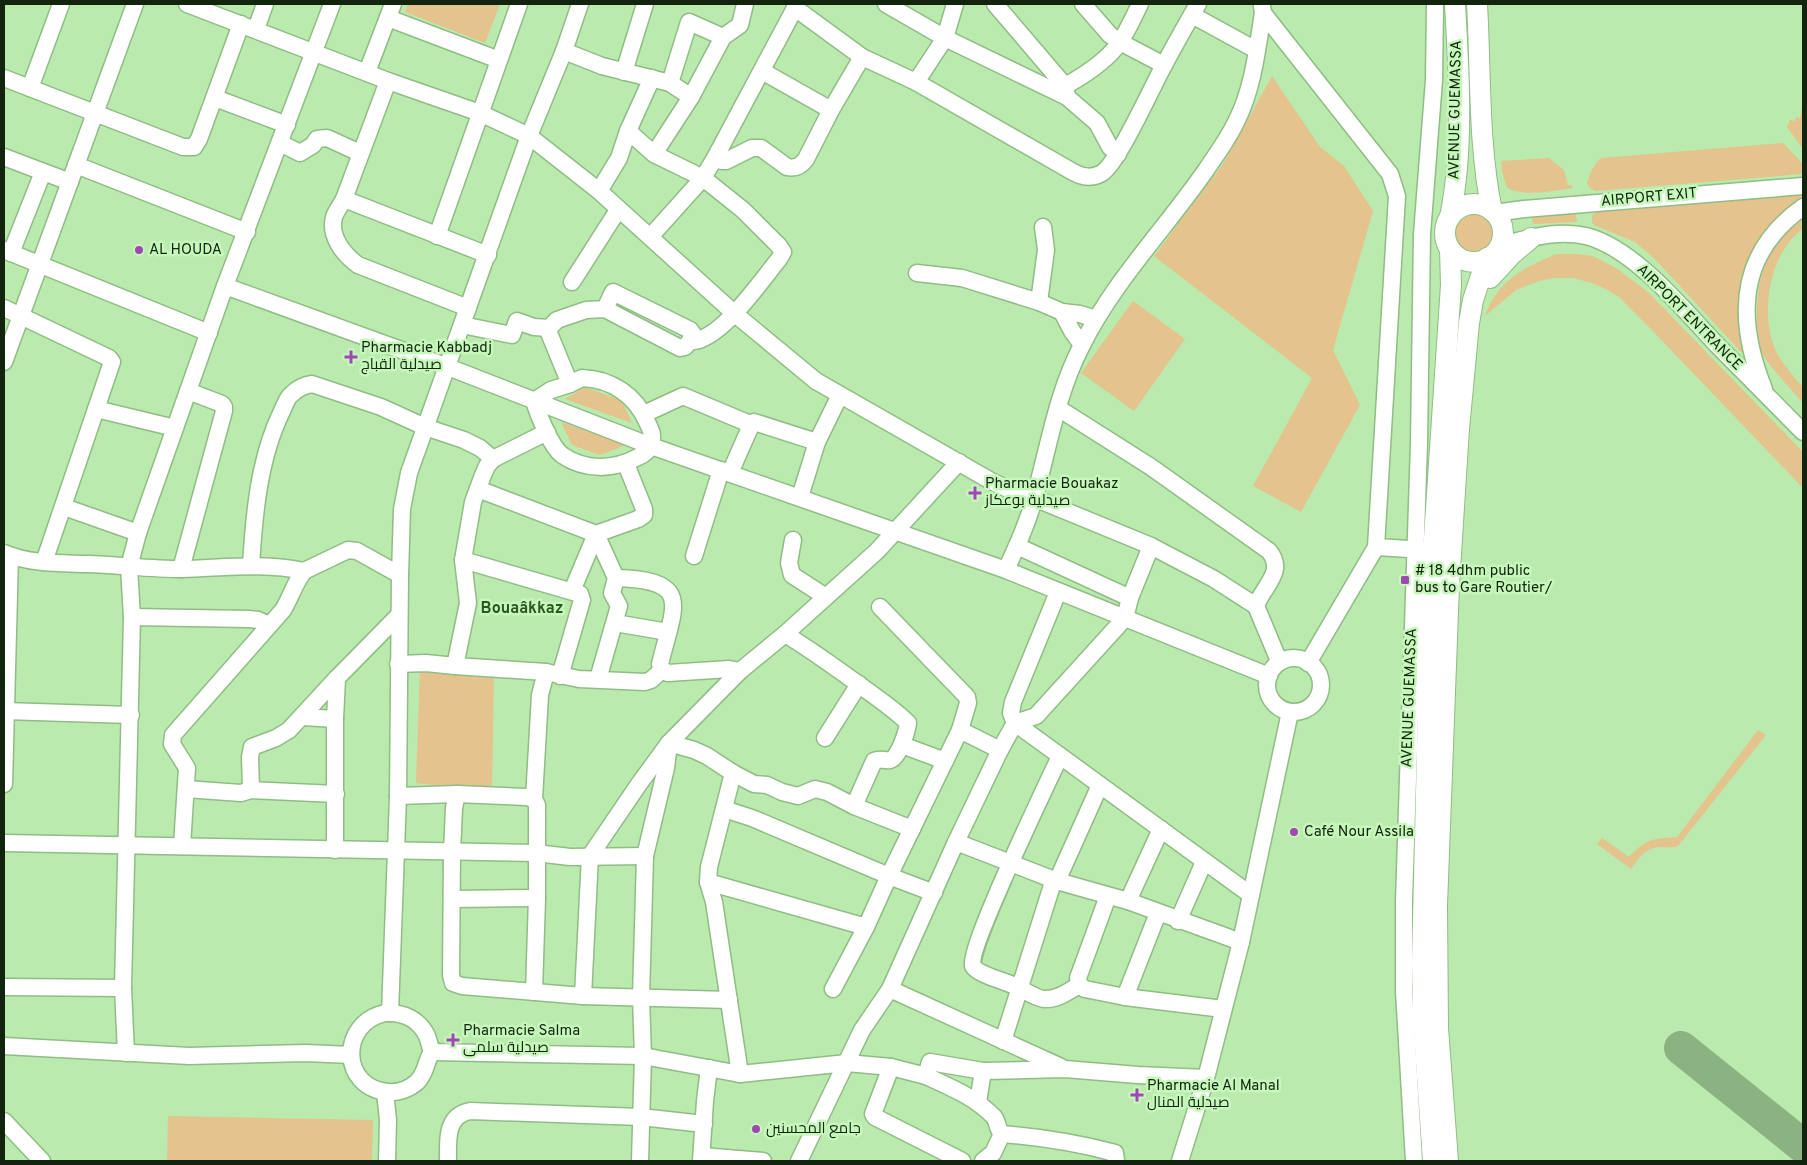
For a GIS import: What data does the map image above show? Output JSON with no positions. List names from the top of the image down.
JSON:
{
  "streets": {
    "main road": ["AVENUE GUEMASSA"],
    "street": ["AIRPORT EXIT", "AIRPORT ENTRANCE"]
  },
  "crossings": [
    ["AVENUE GUEMASSA", "AIRPORT EXIT"],
    ["AVENUE GUEMASSA", "AIRPORT ENTRANCE"],
    ["AIRPORT EXIT", "AIRPORT ENTRANCE"]
  ],
  "districts": ["Bouaâkkaz"],
  "places": {
    "other": ["AL HOUDA", "Café Nour Assila", "جامع المحسنين"],
    "health": [
      "Pharmacie Kabbadj صيدلية القباج",
      "Pharmacie Bouakaz صيدلية بوعكاز",
      "Pharmacie Salma صيدلية سلمى",
      "Pharmacie Al Manal صيدلية المنال"
    ],
    "transit": ["# 18 4dhm public bus to Gare Routier/"]
  }
}
